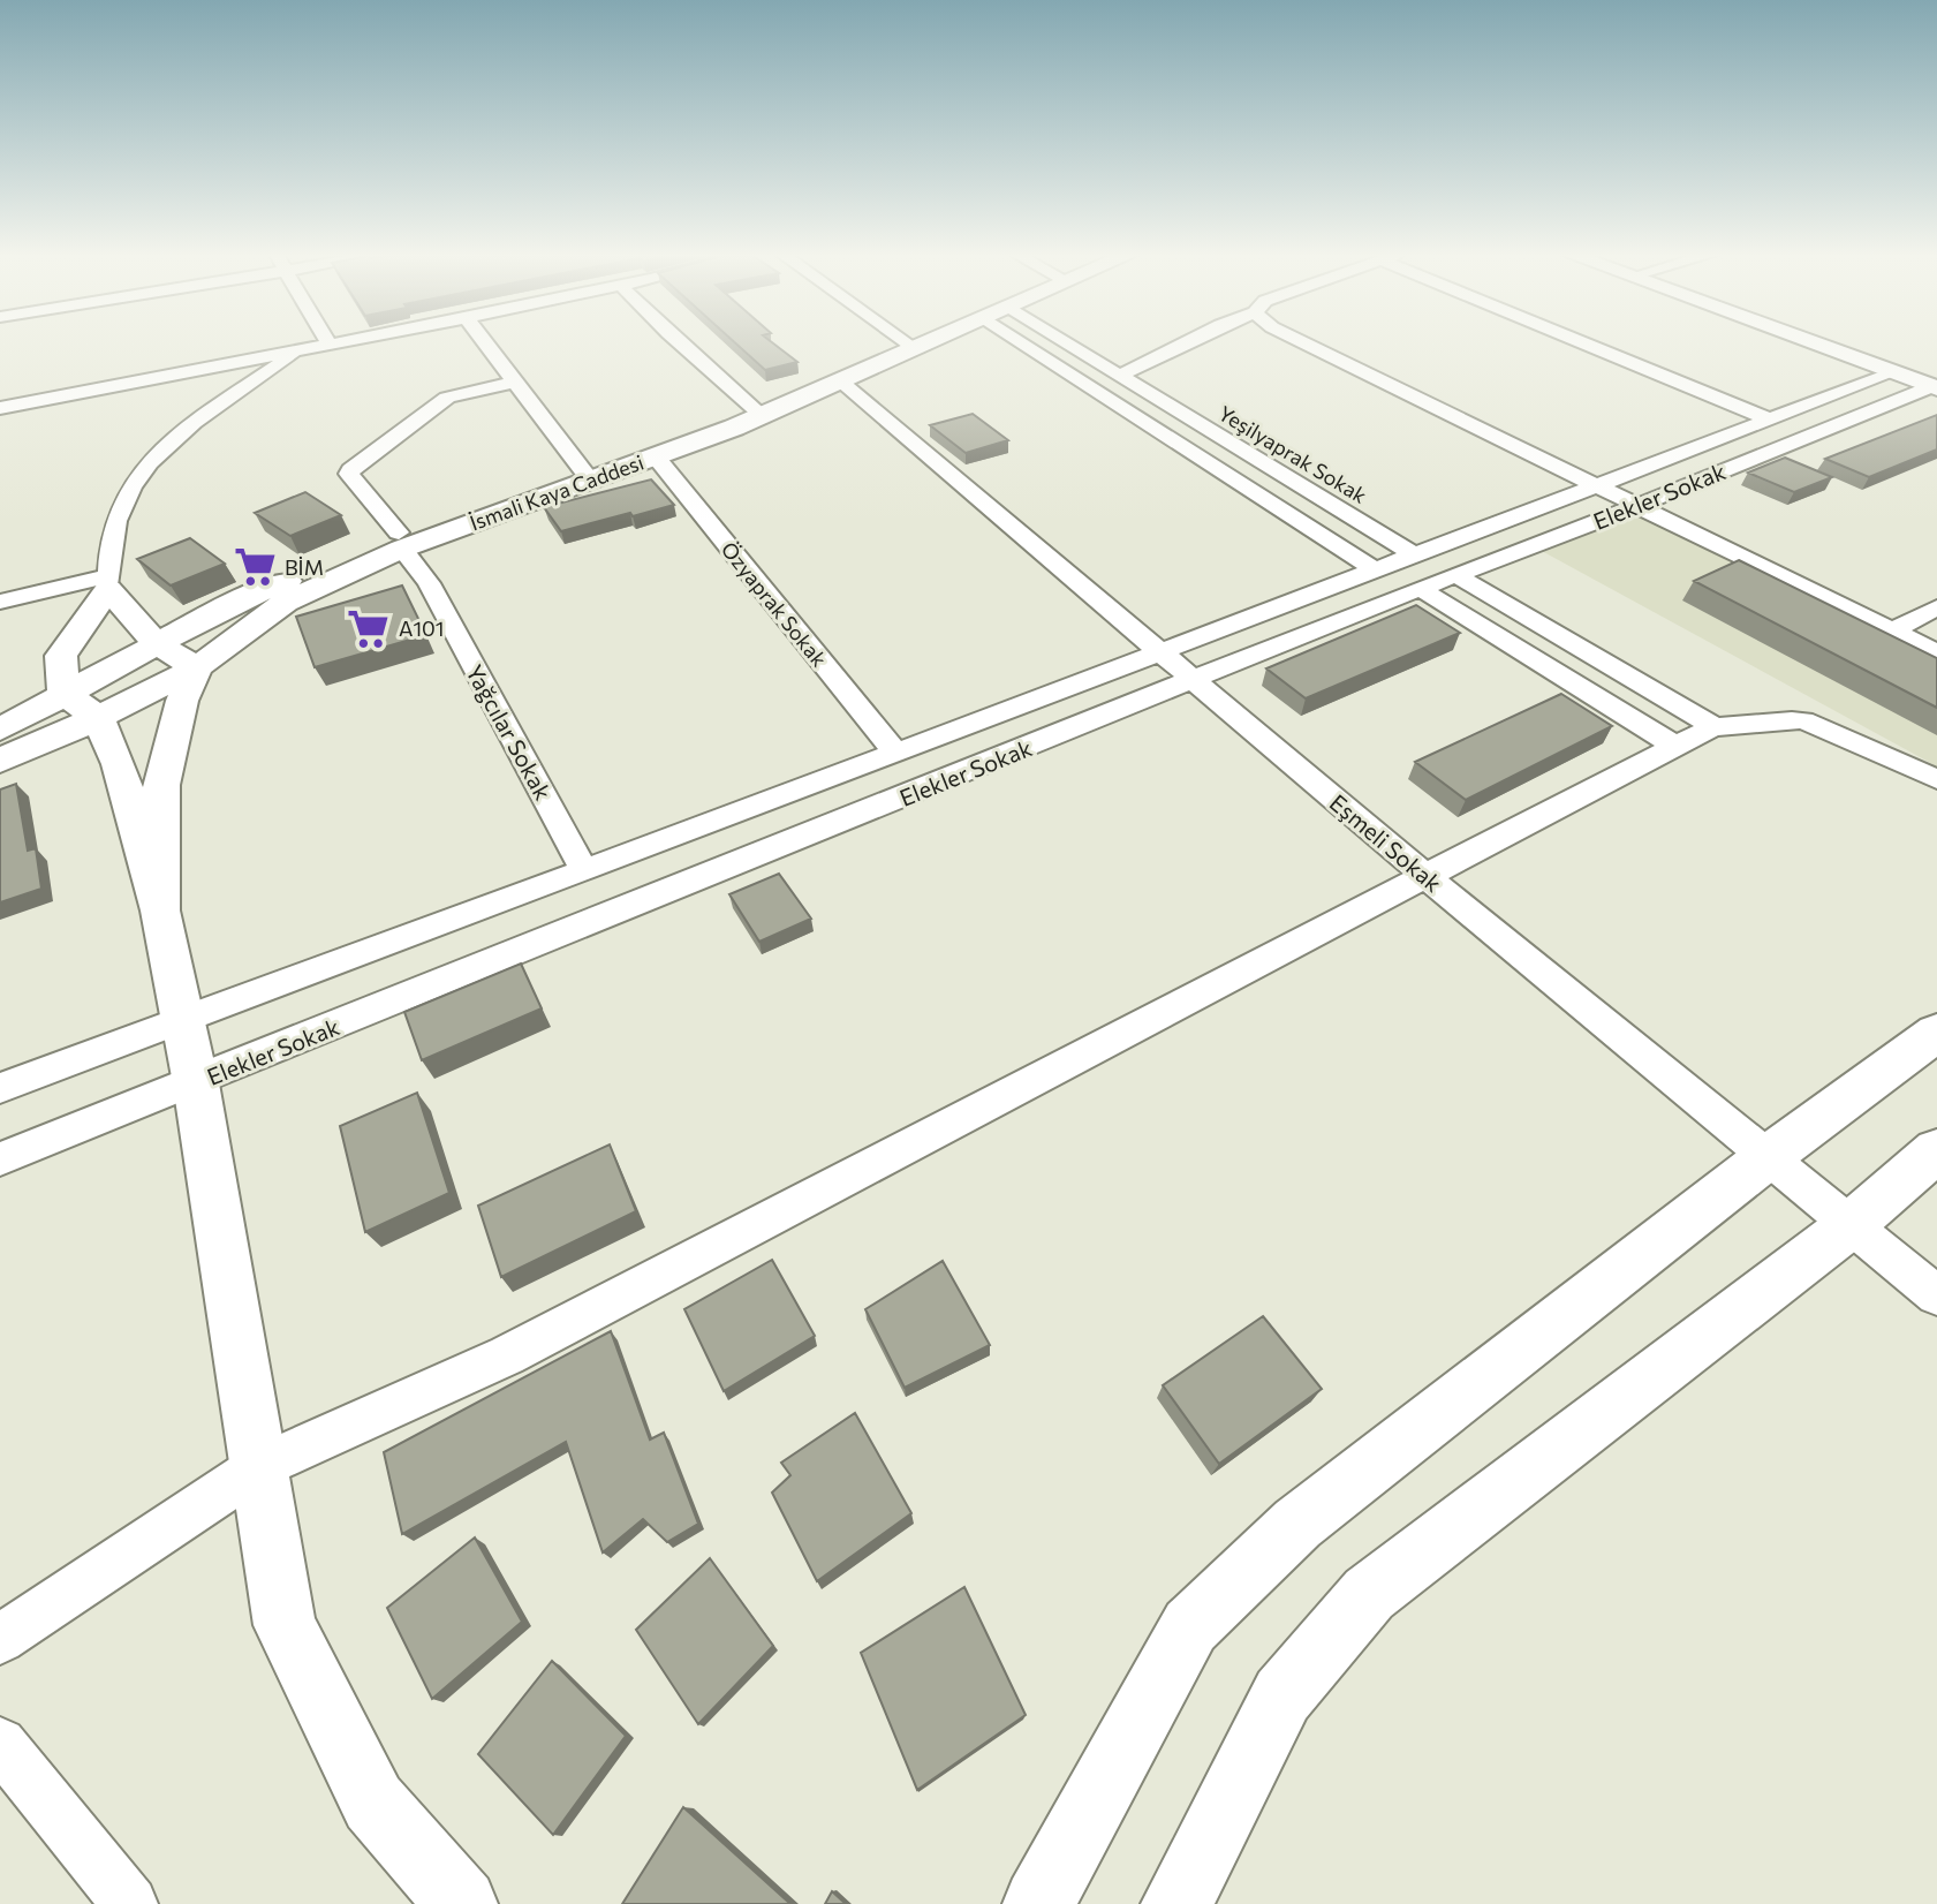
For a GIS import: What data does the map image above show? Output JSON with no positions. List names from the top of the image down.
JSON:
{
  "streets": {
    "street": [
      "Yeşilyaprak Sokak",
      "İsmali Kaya Caddesi",
      "Elekler Sokak",
      "Özyaprak Sokak",
      "Yağcılar Sokak",
      "Eşmeli Sokak"
    ]
  },
  "crossings": [
    ["Yeşilyaprak Sokak", "Elekler Sokak"],
    ["İsmali Kaya Caddesi", "Özyaprak Sokak"],
    ["İsmali Kaya Caddesi", "Yağcılar Sokak"],
    ["İsmali Kaya Caddesi", "Eşmeli Sokak"],
    ["Elekler Sokak", "Özyaprak Sokak"],
    ["Elekler Sokak", "Yağcılar Sokak"],
    ["Elekler Sokak", "Eşmeli Sokak"]
  ],
  "places": {
    "supermarket": ["BİM", "A101"]
  }
}
